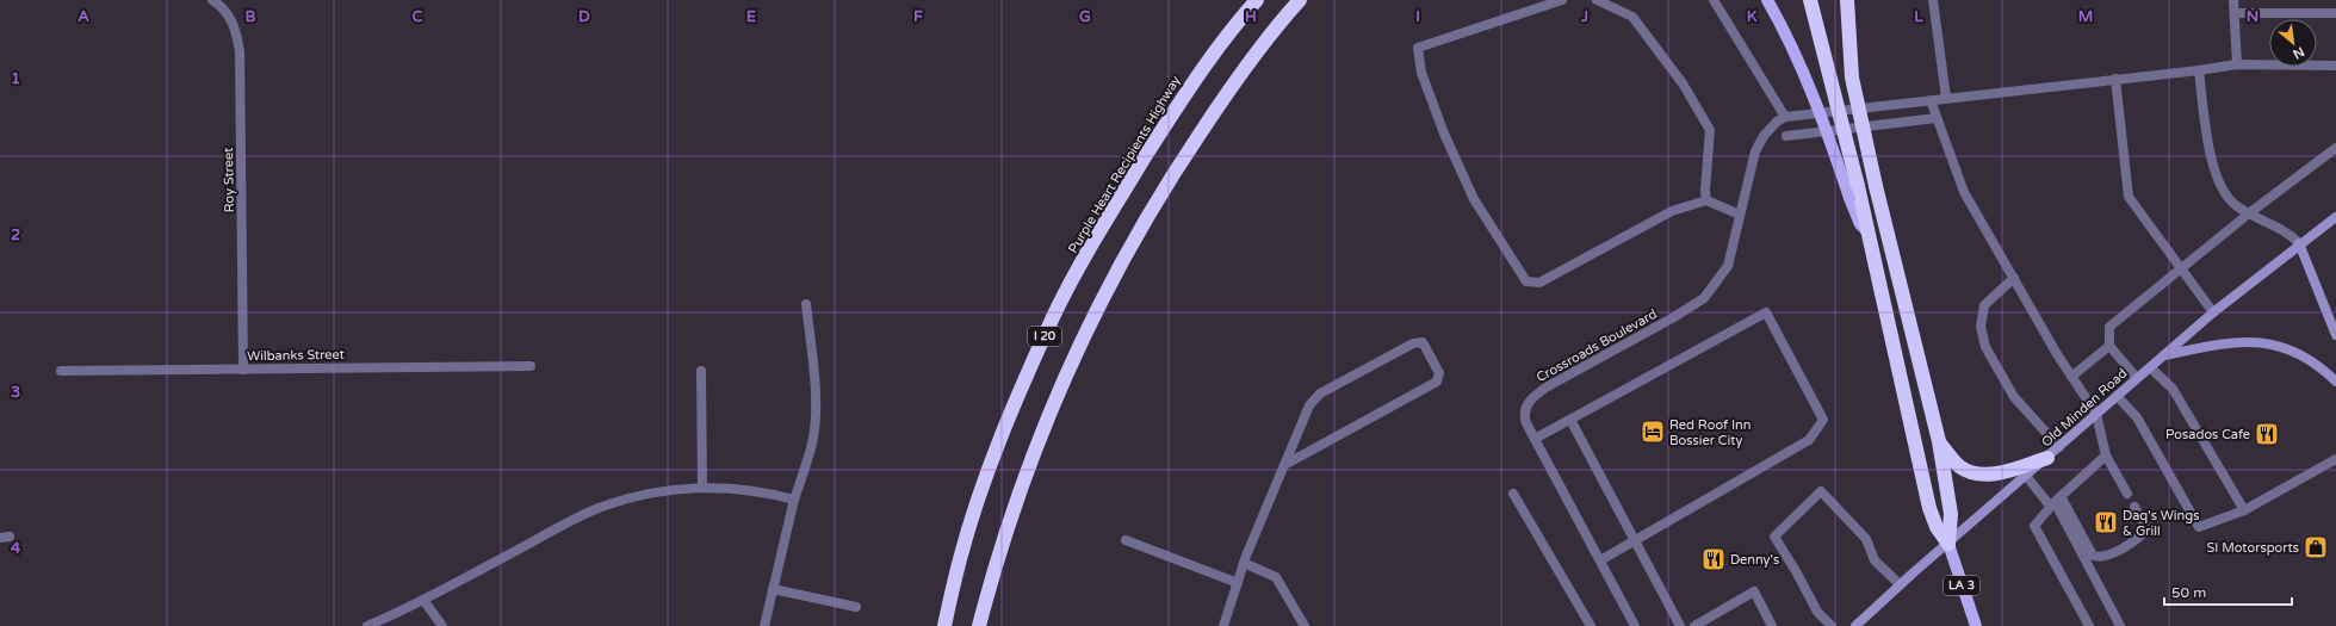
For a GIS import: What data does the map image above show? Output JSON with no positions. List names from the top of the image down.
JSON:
{
  "streets": {
    "highway": ["Purple Heart Recipients Highway", "I 20"],
    "main road": ["Old Minden Road", "LA 3"],
    "street": ["Roy Street", "Crossroads Boulevard", "Wilbanks Street"]
  },
  "crossings": [
    ["Roy Street", "Wilbanks Street"],
    ["Old Minden Road", "LA 3"]
  ],
  "places": {
    "hotel": ["Red Roof Inn Bossier City"],
    "restaurant": ["Posados Cafe", "Daq's Wings & Grill", "Denny's"],
    "shop": ["SI Motorsports"]
  },
  "scale_bar": "50 m",
  "north": "bottom right",
  "grid": {
    "columns": [
      "A",
      "B",
      "C",
      "D",
      "E",
      "F",
      "G",
      "H",
      "I",
      "J",
      "K",
      "L",
      "M",
      "N"
    ],
    "rows": [
      "1",
      "2",
      "3",
      "4"
    ]
  }
}
